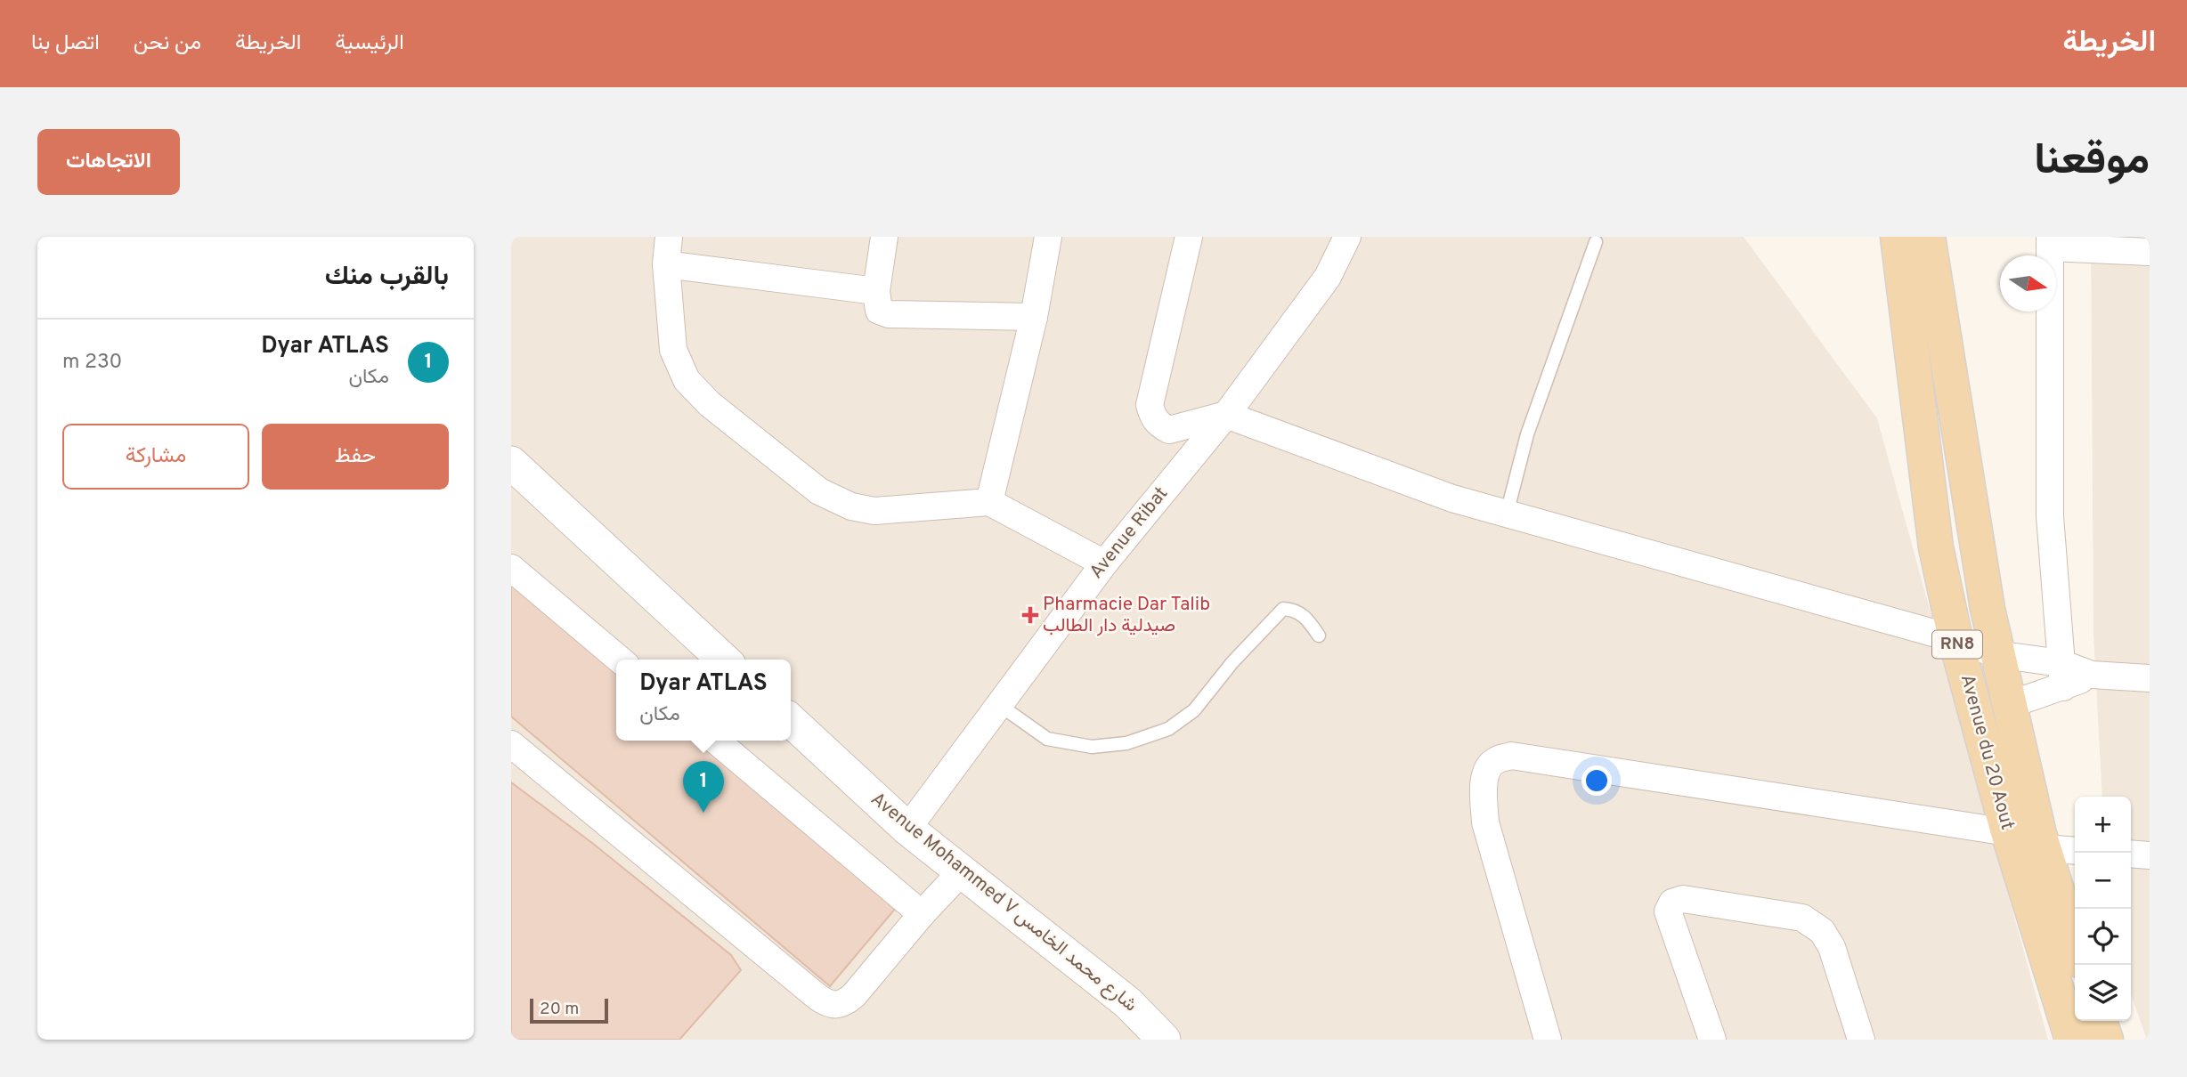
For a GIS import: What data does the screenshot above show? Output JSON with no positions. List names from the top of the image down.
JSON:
{
  "streets": {
    "main road": ["RN8", "Avenue du 20 Aout"],
    "street": ["Avenue Ribat", "Avenue Mohammed V شارع محمد الخامس"]
  },
  "crossings": [
    ["Avenue Ribat", "Avenue Mohammed V شارع محمد الخامس"]
  ],
  "places": {
    "health": ["Pharmacie Dar Talib صيدلية دار الطالب"]
  },
  "scale_bar": "20 m",
  "north": "right",
  "page": {
    "header": "الخريطة",
    "nav": [
      "الرئيسية",
      "الخريطة",
      "من نحن",
      "اتصل بنا"
    ],
    "title": "موقعنا",
    "buttons": [
      "الاتجاهات",
      ["حفظ", "مشاركة"]
    ],
    "heading": "بالقرب منك",
    "list": [
      {
        "mark": "1",
        "name": "Dyar ATLAS",
        "note": "مكان",
        "value": "230 m"
      }
    ],
    "popup": ["Dyar ATLAS", "مكان"],
    "pins": "1",
    "map_buttons": ["+", "−"],
    "scale": "20 m"
  }
}
